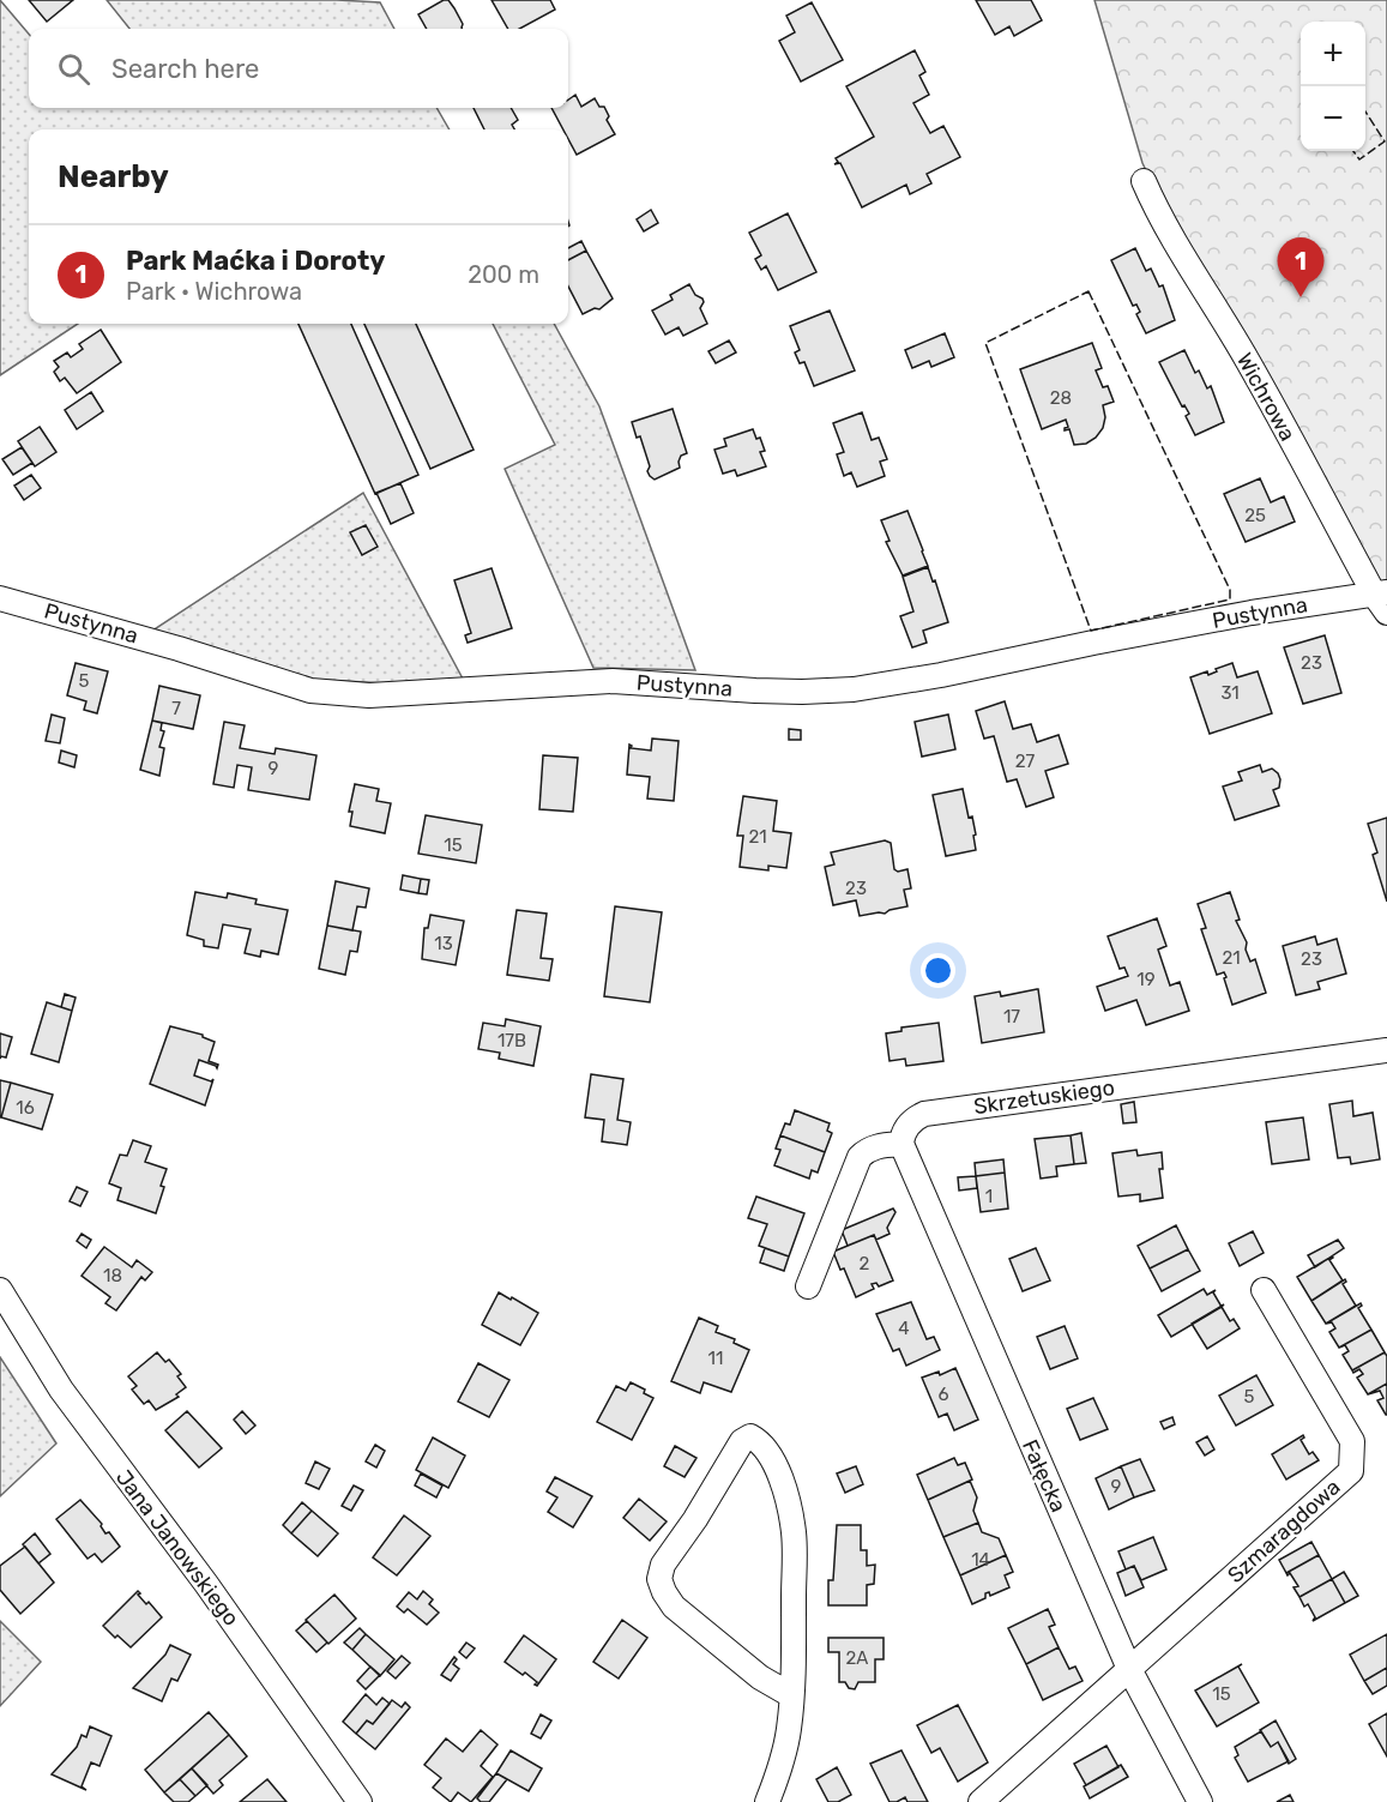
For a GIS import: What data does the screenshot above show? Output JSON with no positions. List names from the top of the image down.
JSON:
{
  "streets": {
    "street": [
      "Wichrowa",
      "Pustynna",
      "Skrzetuskiego",
      "Fałęcka",
      "Szmaragdowa",
      "Jana Janowskiego"
    ]
  },
  "crossings": [
    ["Wichrowa", "Pustynna"],
    ["Skrzetuskiego", "Fałęcka"],
    ["Fałęcka", "Szmaragdowa"]
  ],
  "house_numbers": [
    "28",
    "25",
    "23",
    "5",
    "31",
    "7",
    "27",
    "9",
    "21",
    "15",
    "23",
    "13",
    "21",
    "23",
    "19",
    "17",
    "17B",
    "16",
    "1",
    "2",
    "18",
    "4",
    "11",
    "6",
    "5",
    "9",
    "14",
    "2A",
    "15"
  ],
  "page": {
    "map_buttons": ["+", "−"],
    "search": "Search here",
    "heading": "Nearby",
    "list": [
      {
        "mark": "1",
        "name": "Park Maćka i Doroty",
        "note": "Park · Wichrowa",
        "value": "200 m"
      }
    ],
    "pins": "1"
  }
}
